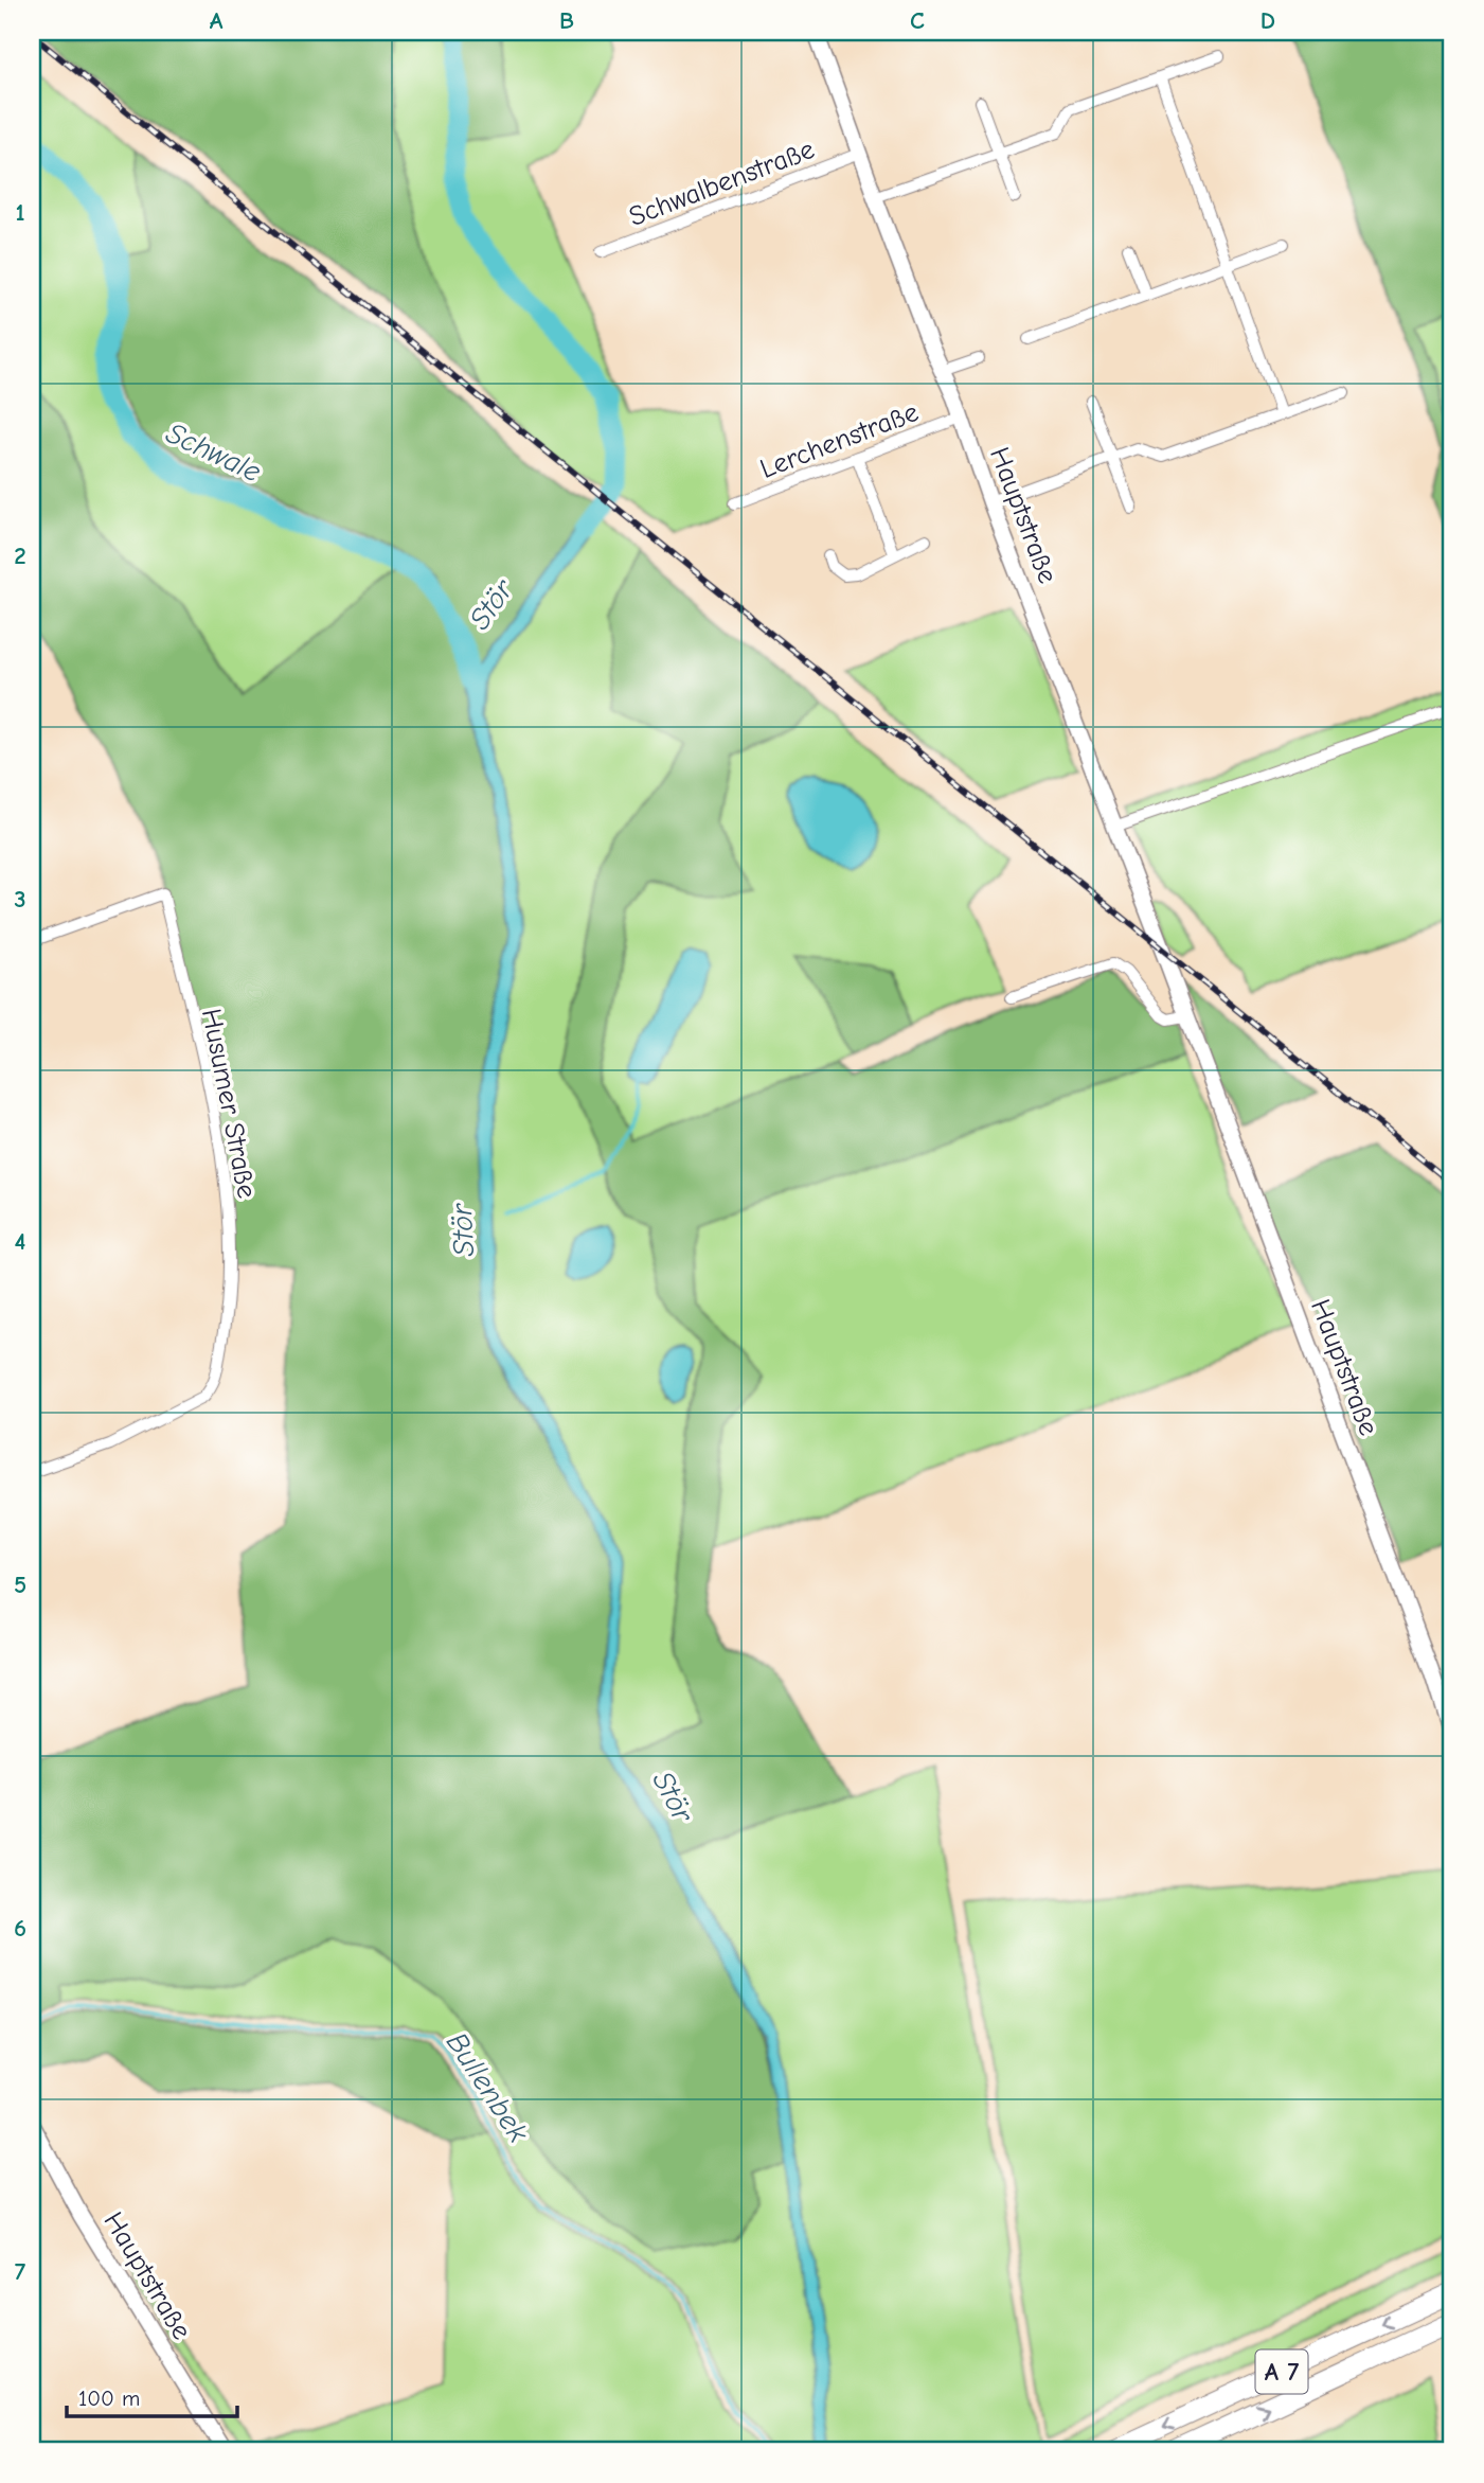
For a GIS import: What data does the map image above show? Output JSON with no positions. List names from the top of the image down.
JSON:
{
  "streets": {
    "highway": ["A 7"],
    "street": [
      "Schwalbenstraße",
      "Lerchenstraße",
      "Hauptstraße",
      "Husumer Straße"
    ]
  },
  "crossings": [
    ["Schwalbenstraße", "Hauptstraße"],
    ["Lerchenstraße", "Hauptstraße"]
  ],
  "water": ["Schwale", "Stör", "Bullenbek"],
  "scale_bar": "100 m",
  "grid": {
    "columns": [
      "A",
      "B",
      "C",
      "D"
    ],
    "rows": [
      "1",
      "2",
      "3",
      "4",
      "5",
      "6",
      "7"
    ]
  }
}
